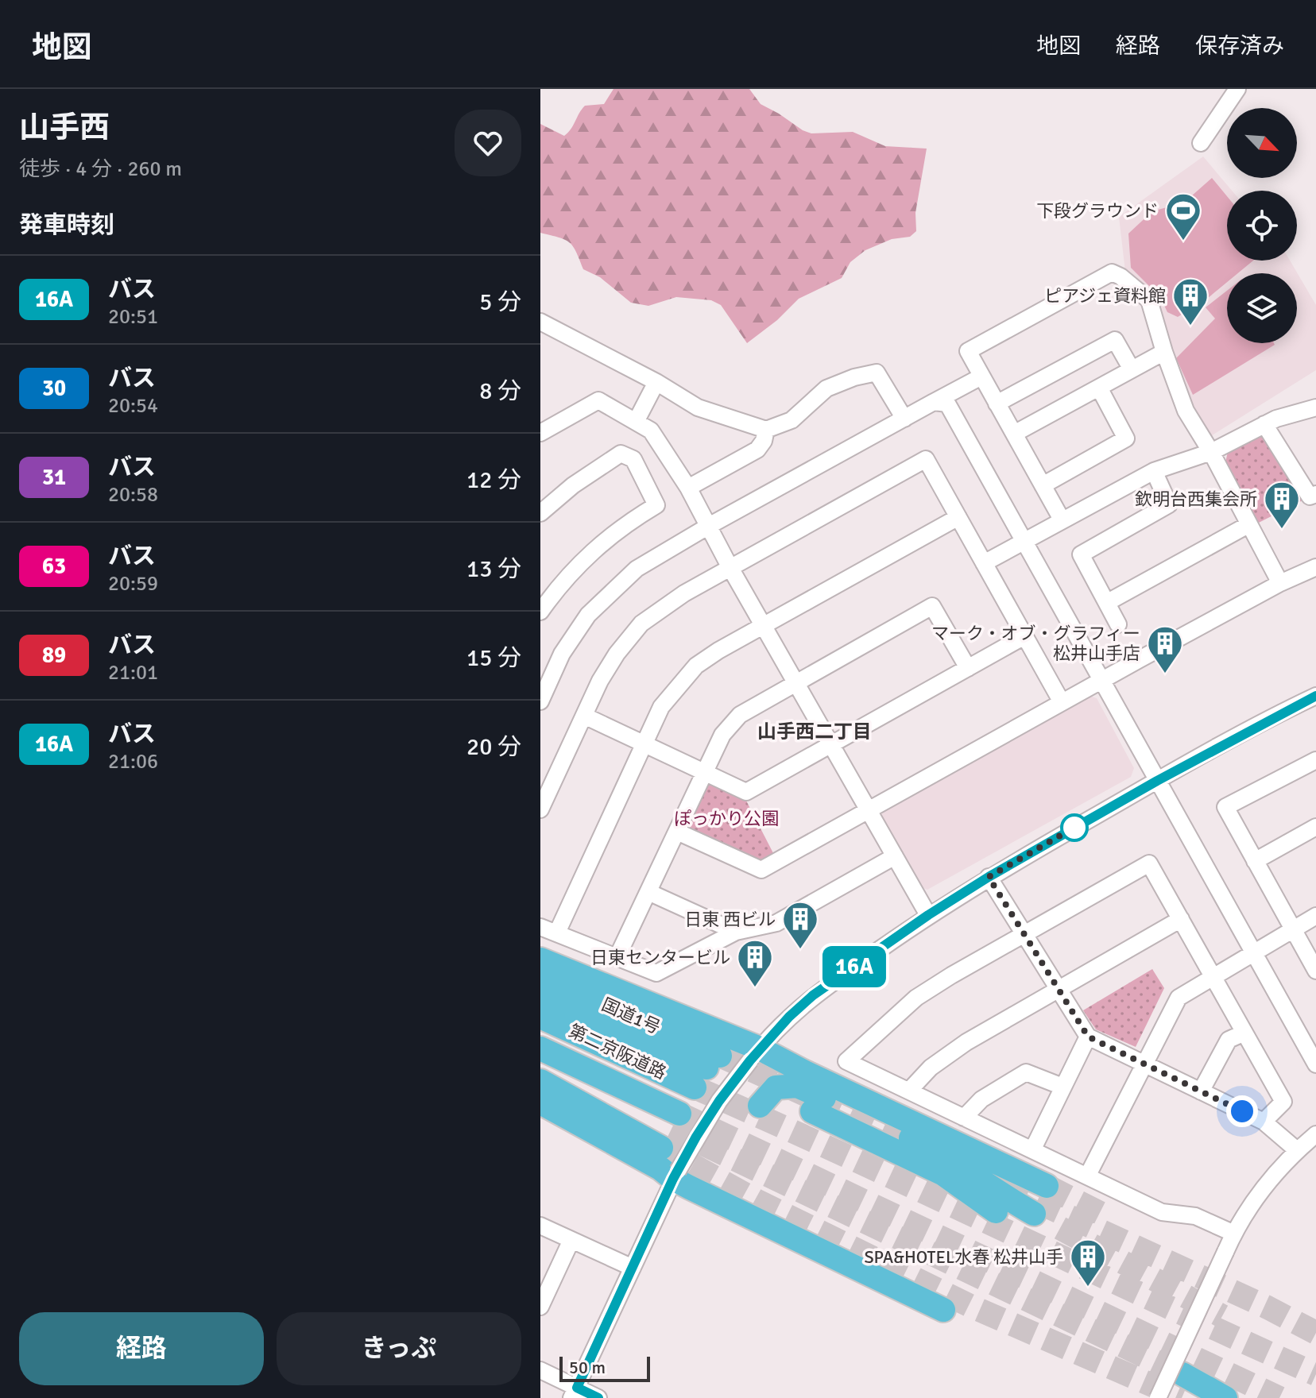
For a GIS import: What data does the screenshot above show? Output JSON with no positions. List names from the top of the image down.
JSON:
{
  "streets": {
    "highway": ["国道1号", "第二京阪道路"]
  },
  "crossings": [
    ["国道1号", "第二京阪道路"]
  ],
  "districts": ["山手西二丁目"],
  "parks": ["ぽっかり公園"],
  "places": {
    "sports": ["下段グラウンド"],
    "building": [
      "ピアジェ資料館",
      "欽明台西集会所",
      "マーク・オブ・グラフィー 松井山手店",
      "日東 西ビル",
      "日東センタービル",
      "SPA&HOTEL水春 松井山手"
    ]
  },
  "lines": ["bus line 16A"],
  "scale_bar": "50 m",
  "north": "bottom right",
  "page": {
    "header": "地図",
    "nav": ["地図", "経路", "保存済み"],
    "heading": [
      ["山手西", "徒歩 · 4 分 · 260 m"],
      "発車時刻"
    ],
    "on_map": "16A",
    "list": [
      {
        "mark": "16A",
        "name": "バス",
        "note": "20:51",
        "value": "5 分"
      },
      {
        "mark": "30",
        "name": "バス",
        "note": "20:54",
        "value": "8 分"
      },
      {
        "mark": "31",
        "name": "バス",
        "note": "20:58",
        "value": "12 分"
      },
      {
        "mark": "63",
        "name": "バス",
        "note": "20:59",
        "value": "13 分"
      },
      {
        "mark": "89",
        "name": "バス",
        "note": "21:01",
        "value": "15 分"
      },
      {
        "mark": "16A",
        "name": "バス",
        "note": "21:06",
        "value": "20 分"
      }
    ],
    "buttons": ["経路", "きっぷ"],
    "scale": "50 m"
  }
}
